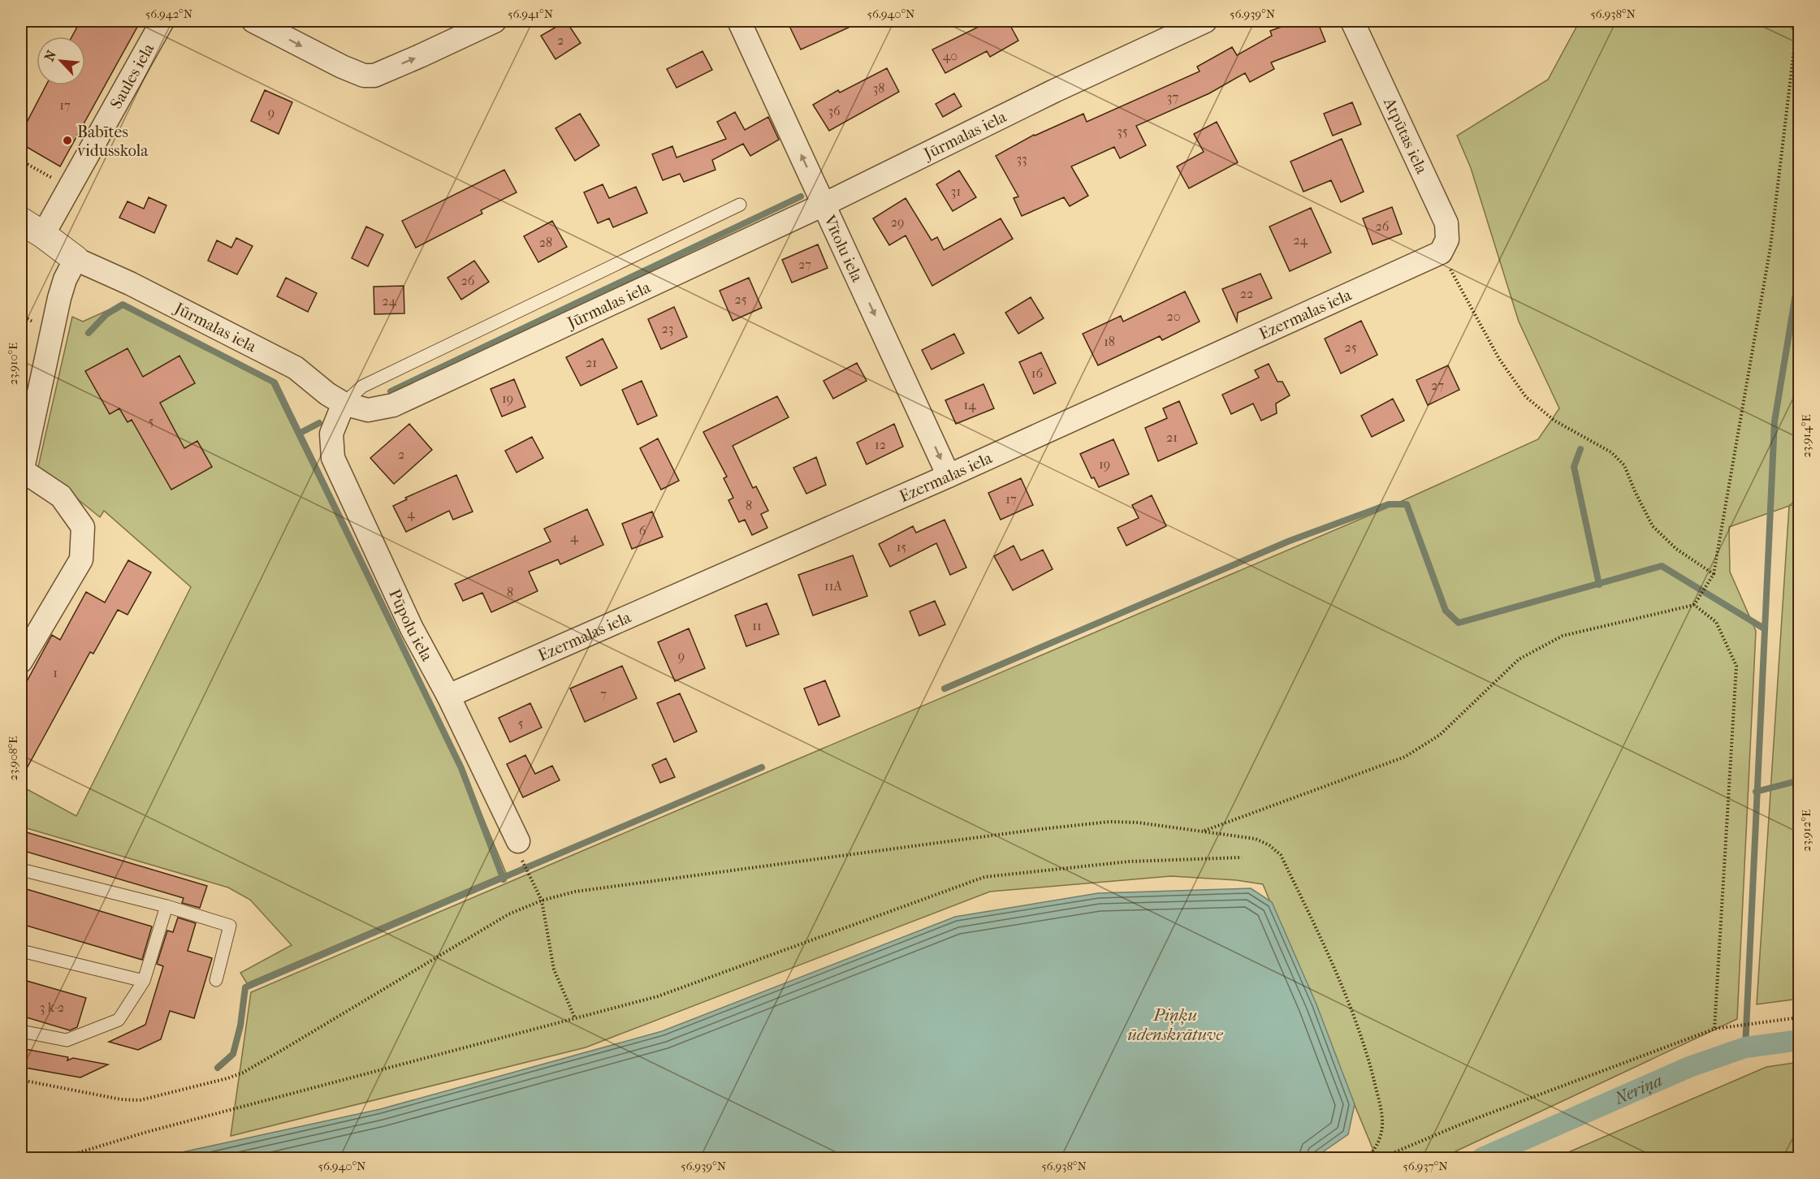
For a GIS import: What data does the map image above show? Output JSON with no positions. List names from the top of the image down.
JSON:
{
  "streets": {
    "street": [
      "Saules iela",
      "Jūrmalas iela",
      "Atpūtas iela",
      "Vītolu iela",
      "Ezermalas iela",
      "Pūpolu iela"
    ]
  },
  "crossings": [
    ["Saules iela", "Jūrmalas iela"],
    ["Jūrmalas iela", "Vītolu iela"],
    ["Jūrmalas iela", "Pūpolu iela"],
    ["Atpūtas iela", "Ezermalas iela"],
    ["Vītolu iela", "Ezermalas iela"],
    ["Ezermalas iela", "Pūpolu iela"]
  ],
  "water": ["Piņķu ūdenskrātuve", "Neriņa"],
  "places": ["Babītes vidusskola"],
  "house_numbers": [
    "2",
    "40",
    "38",
    "37",
    "17",
    "36",
    "9",
    "35",
    "33",
    "31",
    "29",
    "26",
    "24",
    "28",
    "27",
    "26",
    "22",
    "25",
    "24",
    "20",
    "23",
    "18",
    "25",
    "21",
    "16",
    "27",
    "19",
    "14",
    "5",
    "21",
    "12",
    "2",
    "19",
    "17",
    "8",
    "4",
    "6",
    "4",
    "15",
    "11A",
    "8",
    "11",
    "9",
    "1",
    "7",
    "5",
    "3 k-2"
  ],
  "north": "top left",
  "coordinates": [
    "56.942°N",
    "56.941°N",
    "56.940°N",
    "56.939°N",
    "56.938°N",
    "23.910°E",
    "23.914°E",
    "23.908°E",
    "23.912°E",
    "56.937°N"
  ]
}
